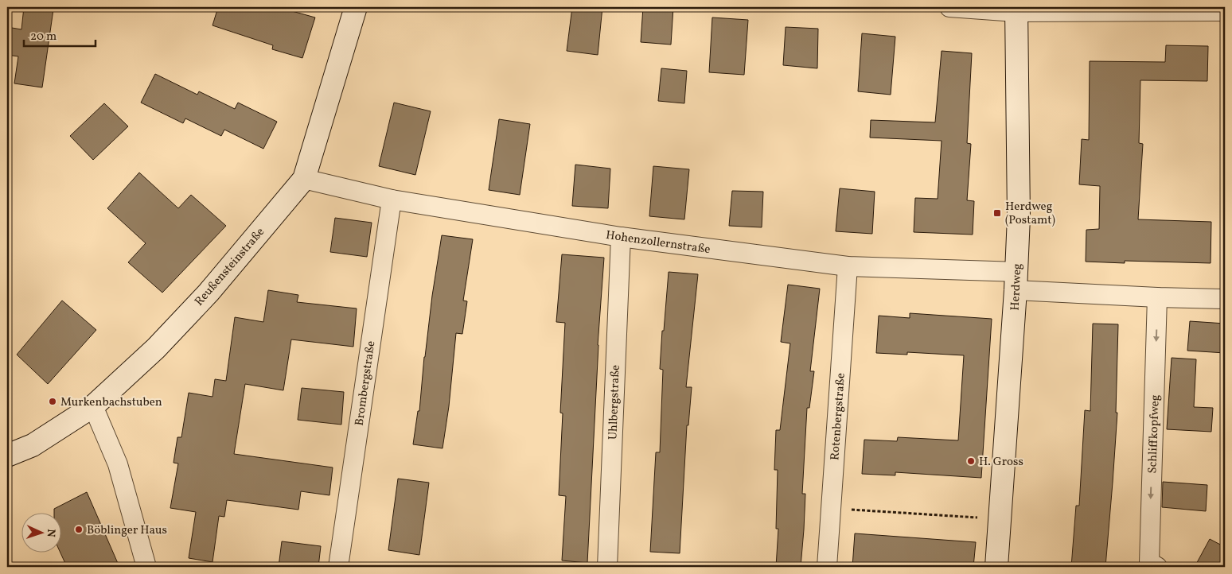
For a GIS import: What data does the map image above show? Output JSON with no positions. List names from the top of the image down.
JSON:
{
  "streets": {
    "street": [
      "Hohenzollernstraße",
      "Reußensteinstraße",
      "Herdweg",
      "Brombergstraße",
      "Uhlbergstraße",
      "Rotenbergstraße",
      "Schliffkopfweg"
    ]
  },
  "crossings": [
    ["Hohenzollernstraße", "Reußensteinstraße"],
    ["Hohenzollernstraße", "Herdweg"],
    ["Hohenzollernstraße", "Brombergstraße"],
    ["Hohenzollernstraße", "Uhlbergstraße"],
    ["Hohenzollernstraße", "Rotenbergstraße"]
  ],
  "one_way": ["Schliffkopfweg"],
  "places": {
    "transit": ["Herdweg (Postamt)"],
    "other": ["Murkenbachstuben", "H. Gross", "Böblinger Haus"]
  },
  "scale_bar": "20 m",
  "north": "right"
}
